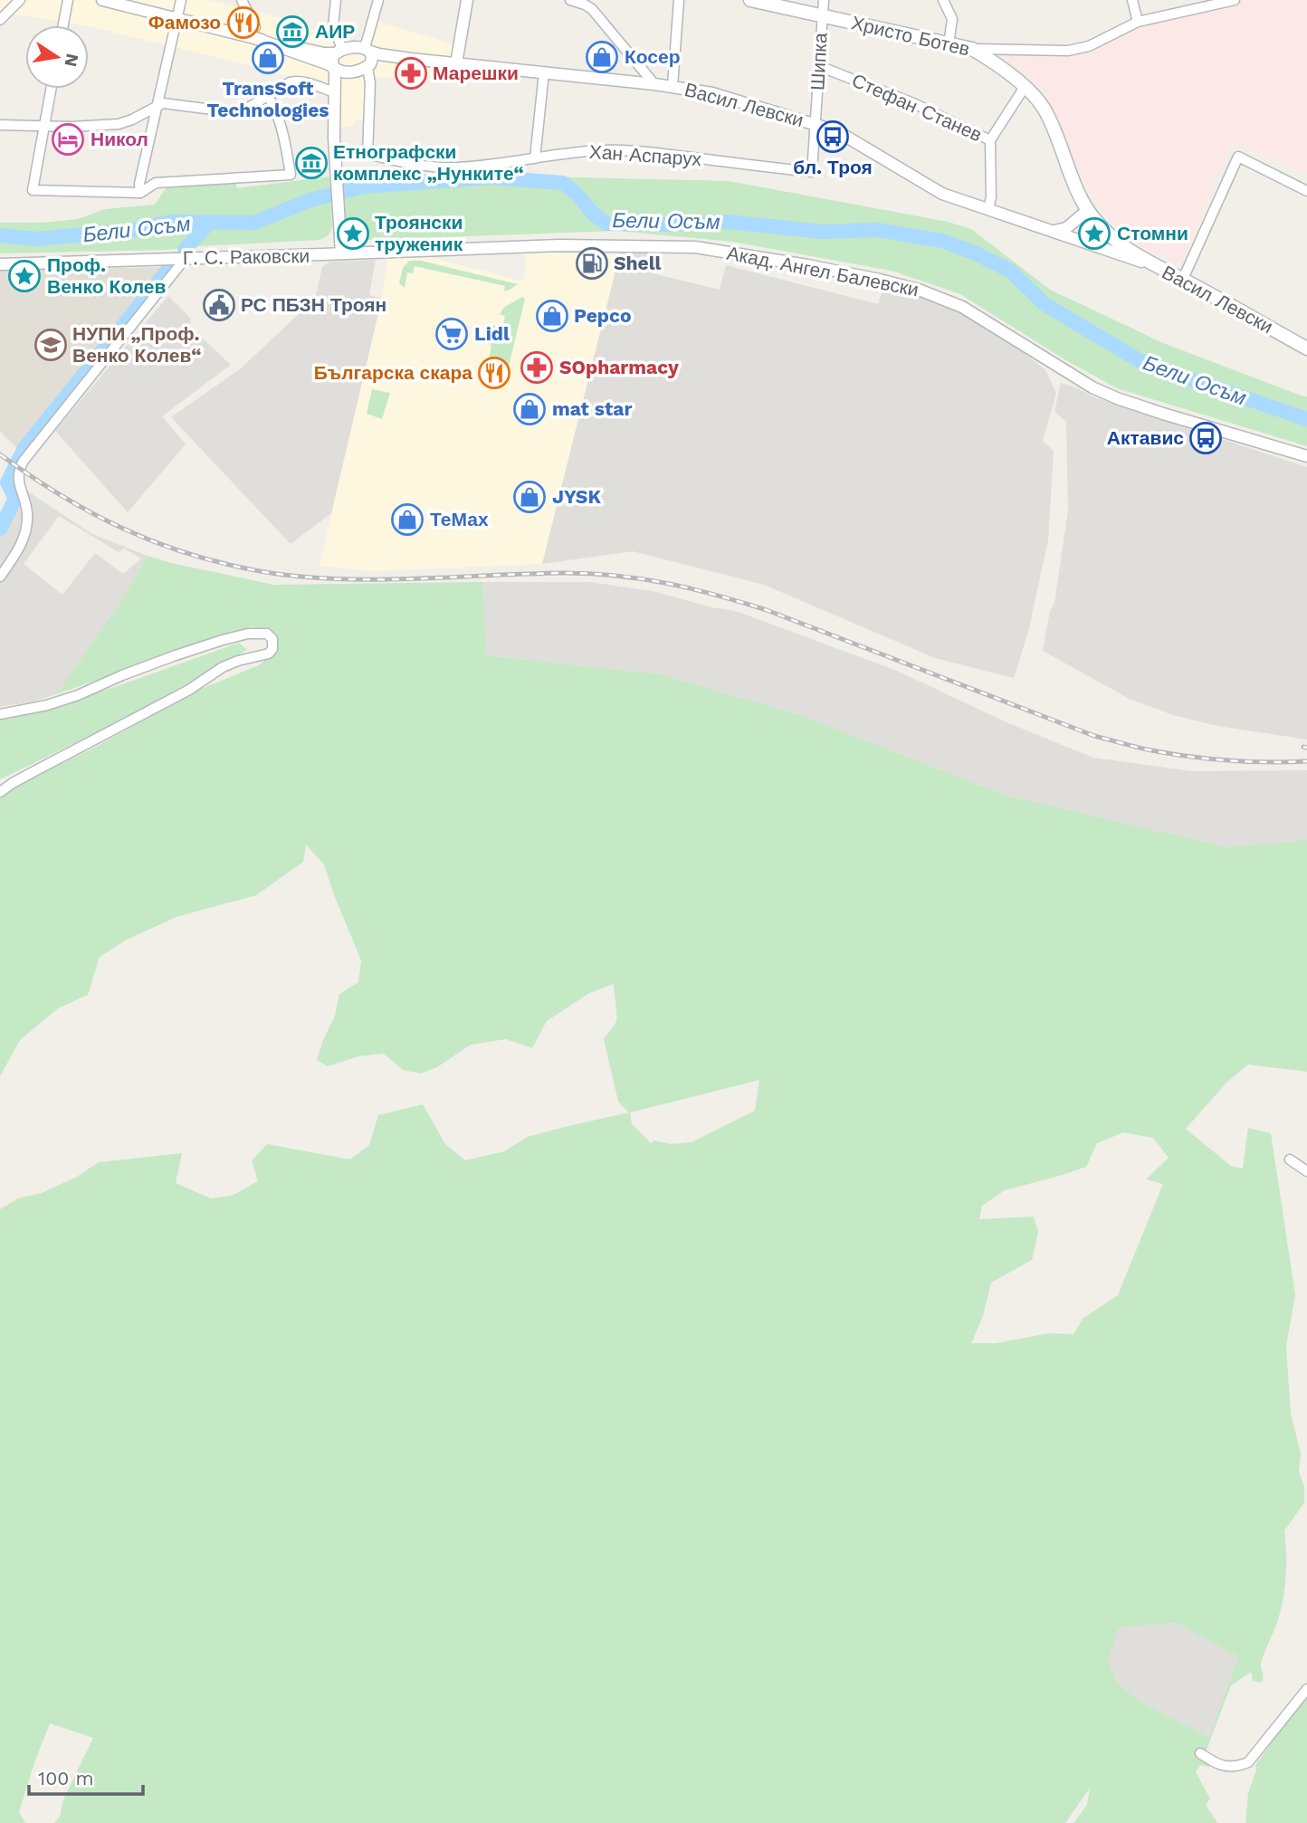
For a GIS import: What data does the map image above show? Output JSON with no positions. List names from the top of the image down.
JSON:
{
  "streets": {
    "main road": ["Христо Ботев", "Васил Левски"],
    "street": [
      "Шипка",
      "Стефан Станев",
      "Хан Аспарух",
      "Г. С. Раковски",
      "Акад. Ангел Балевски"
    ]
  },
  "crossings": [
    ["Христо Ботев", "Шипка"],
    ["Христо Ботев", "Васил Левски"],
    ["Христо Ботев", "Стефан Станев"],
    ["Шипка", "Васил Левски"],
    ["Шипка", "Стефан Станев"],
    ["Шипка", "Хан Аспарух"],
    ["Васил Левски", "Хан Аспарух"],
    ["Г. С. Раковски", "Акад. Ангел Балевски"]
  ],
  "water": ["Бели Осъм"],
  "places": {
    "restaurant": ["Фамозо", "Българска скара"],
    "museum": ["АИР", "Етнографски комплекс „Нунките“"],
    "shop": [
      "Косер",
      "TransSoft Technologies",
      "Pepco",
      "mat star",
      "JYSK",
      "ТеМах"
    ],
    "pharmacy": ["Марешки", "SOpharmacy"],
    "bus stop": ["бл. Троя", "Актавис"],
    "hotel": ["Никол"],
    "place": ["Троянски труженик", "Стомни", "Проф. Венко Колев"],
    "fuel station": ["Shell"],
    "public building": ["РС ПБЗН Троян"],
    "supermarket": ["Lidl"],
    "school or university": ["НУПИ „Проф. Венко Колев“"]
  },
  "scale_bar": "100 m",
  "north": "right"
}
